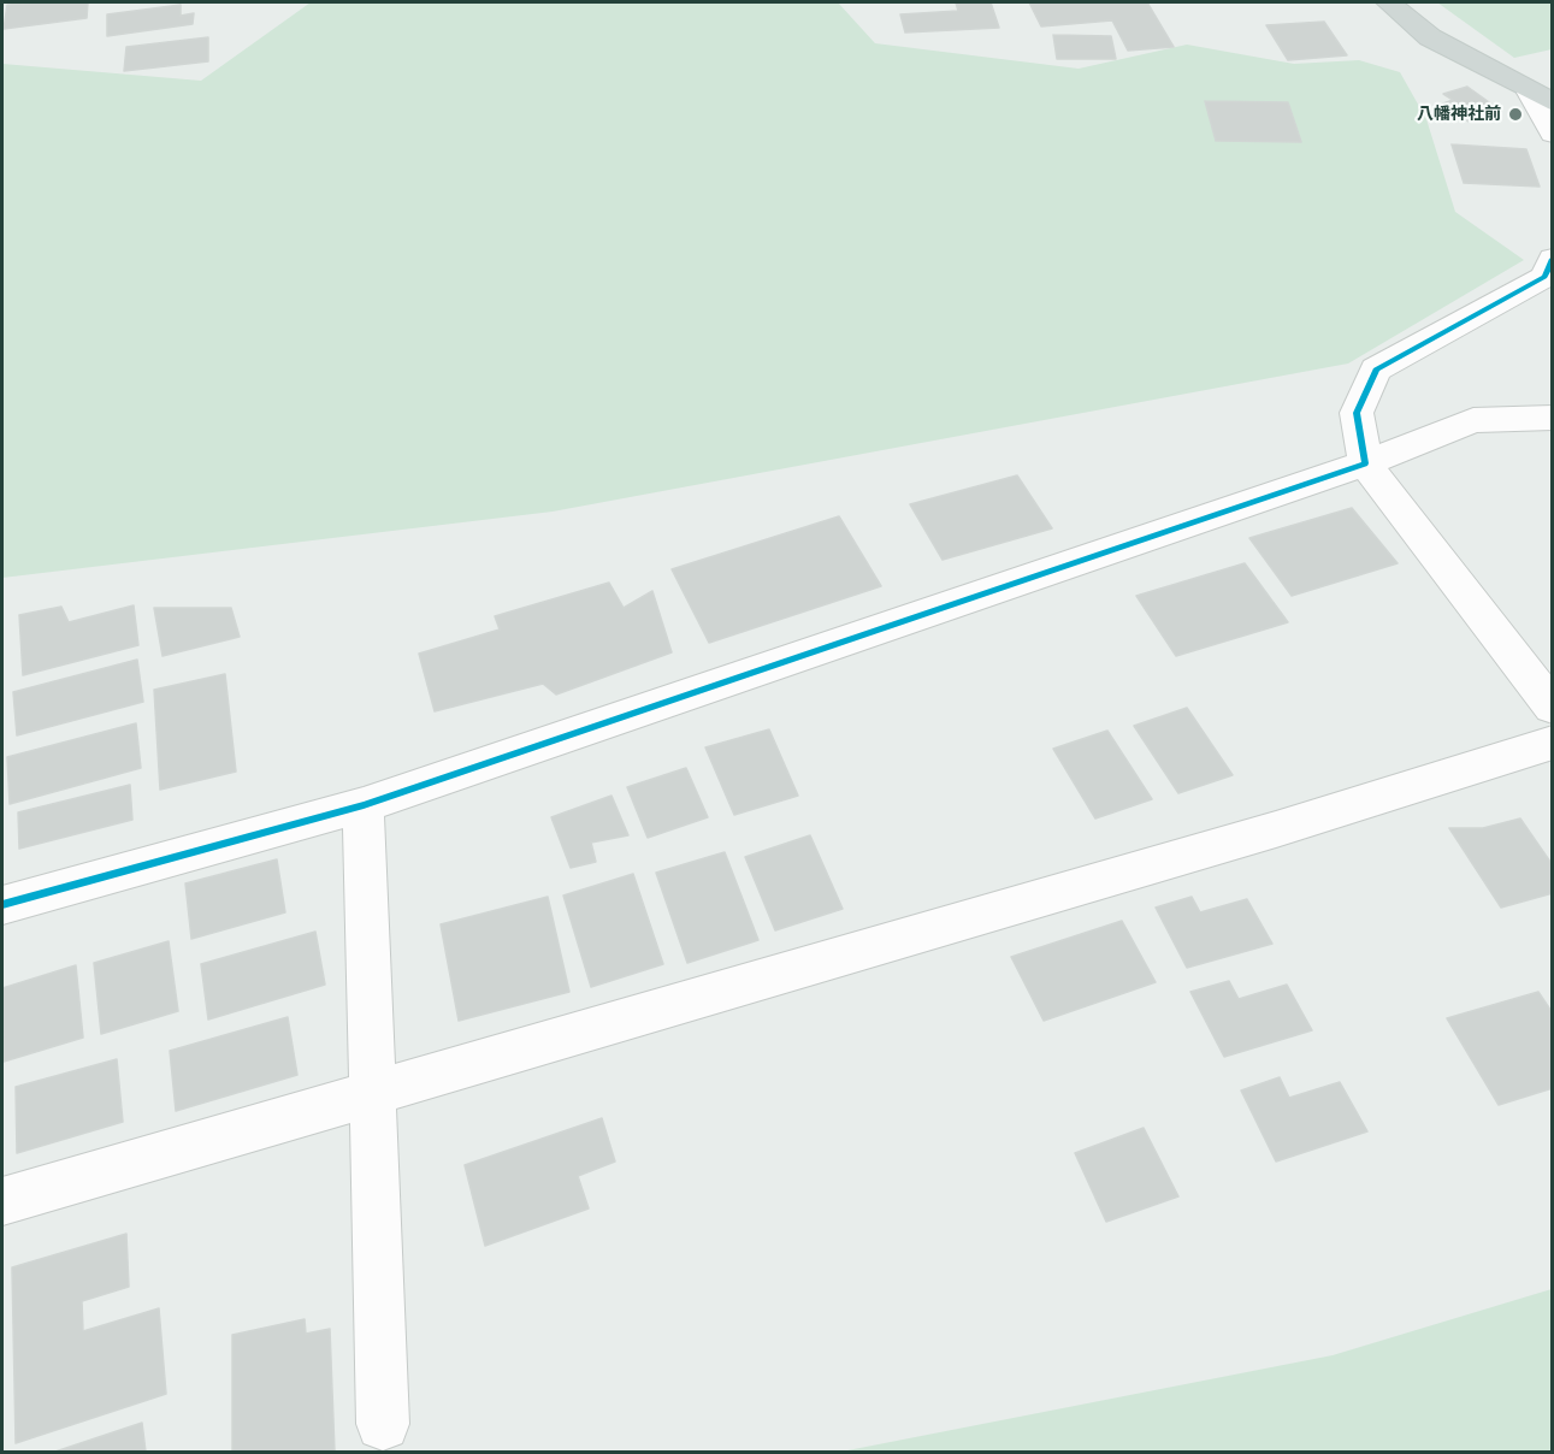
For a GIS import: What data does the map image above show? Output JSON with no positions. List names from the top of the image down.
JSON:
{
  "places": ["八幡神社前"]
}
